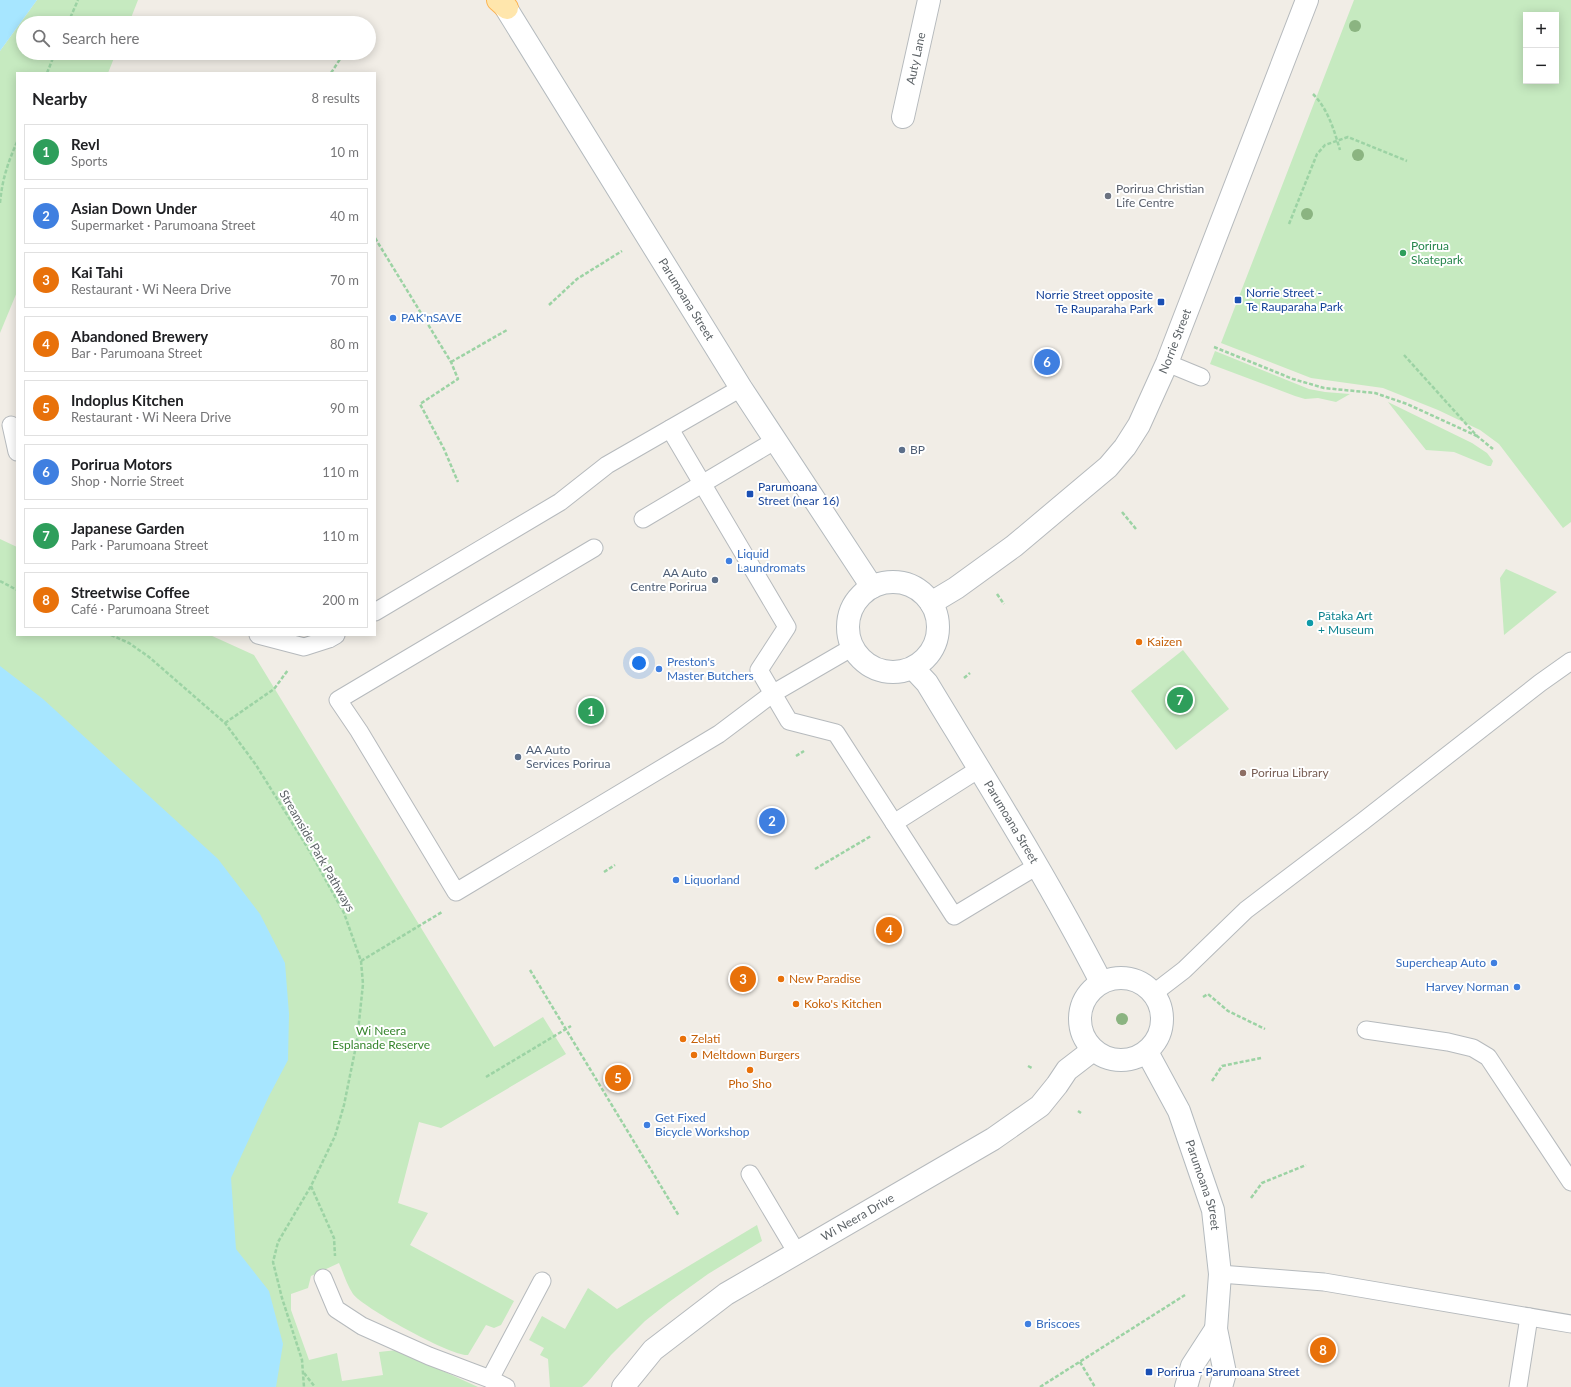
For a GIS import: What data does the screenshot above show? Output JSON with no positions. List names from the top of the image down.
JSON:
{
  "streets": {
    "main road": [
      "Auty Lane",
      "Parumoana Street",
      "Norrie Street",
      "Wi Neera Drive"
    ],
    "path": ["Streamside Park Pathways"]
  },
  "crossings": [
    ["Parumoana Street", "Norrie Street"],
    ["Parumoana Street", "Wi Neera Drive"]
  ],
  "parks": ["Wi Neera Esplanade Reserve"],
  "places": {
    "other": [
      "Porirua Christian Life Centre",
      "Porirua Skatepark",
      "PAK'nSAVE",
      "BP",
      "Liquid Laundromats",
      "AA Auto Centre Porirua",
      "Pātaka Art + Museum",
      "Kaizen",
      "Preston's Master Butchers",
      "AA Auto Services Porirua",
      "Porirua Library",
      "Liquorland",
      "Supercheap Auto",
      "New Paradise",
      "Harvey Norman",
      "Koko's Kitchen",
      "Zelati",
      "Meltdown Burgers",
      "Pho Sho",
      "Get Fixed Bicycle Workshop",
      "Briscoes"
    ],
    "transit": [
      "Norrie Street - Te Rauparaha Park",
      "Norrie Street opposite Te Rauparaha Park",
      "Parumoana Street (near 16)",
      "Porirua - Parumoana Street"
    ]
  },
  "page": {
    "map_buttons": ["+", "−"],
    "search": "Search here",
    "heading": ["Nearby", "8 results"],
    "list": [
      {
        "mark": "1",
        "name": "Revl",
        "note": "Sports",
        "value": "10 m"
      },
      {
        "mark": "2",
        "name": "Asian Down Under",
        "note": "Supermarket · Parumoana Street",
        "value": "40 m"
      },
      {
        "mark": "3",
        "name": "Kai Tahi",
        "note": "Restaurant · Wi Neera Drive",
        "value": "70 m"
      },
      {
        "mark": "4",
        "name": "Abandoned Brewery",
        "note": "Bar · Parumoana Street",
        "value": "80 m"
      },
      {
        "mark": "5",
        "name": "Indoplus Kitchen",
        "note": "Restaurant · Wi Neera Drive",
        "value": "90 m"
      },
      {
        "mark": "6",
        "name": "Porirua Motors",
        "note": "Shop · Norrie Street",
        "value": "110 m"
      },
      {
        "mark": "7",
        "name": "Japanese Garden",
        "note": "Park · Parumoana Street",
        "value": "110 m"
      },
      {
        "mark": "8",
        "name": "Streetwise Coffee",
        "note": "Café · Parumoana Street",
        "value": "200 m"
      }
    ],
    "pins": [
      "6",
      "7",
      "1",
      "2",
      "4",
      "3",
      "5",
      "8"
    ]
  }
}
